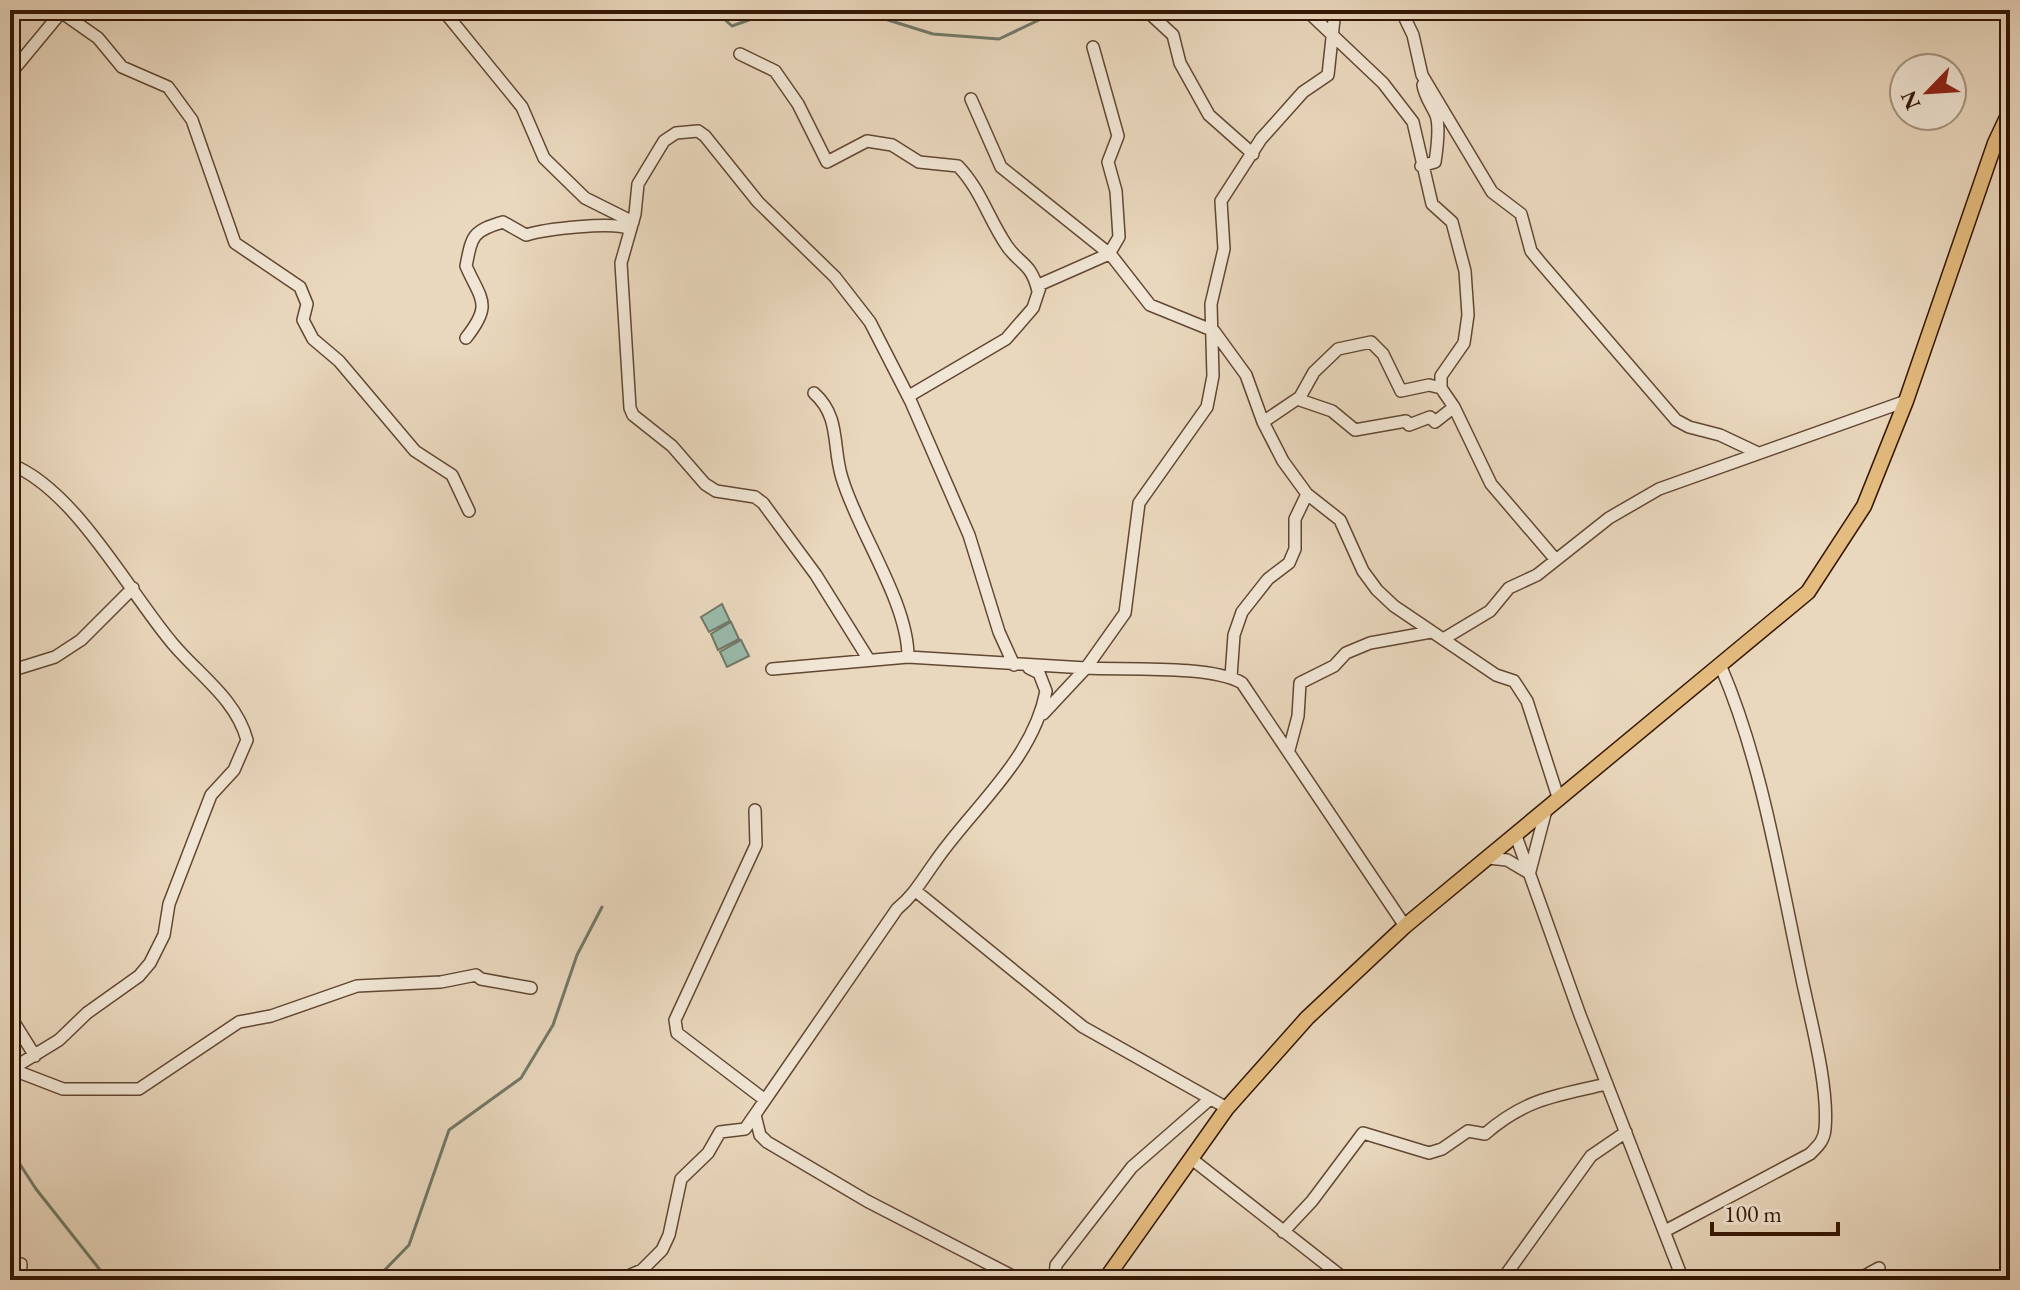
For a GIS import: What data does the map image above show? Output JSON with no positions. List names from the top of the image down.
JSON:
{
  "scale_bar": "100 m",
  "north": "bottom left"
}
